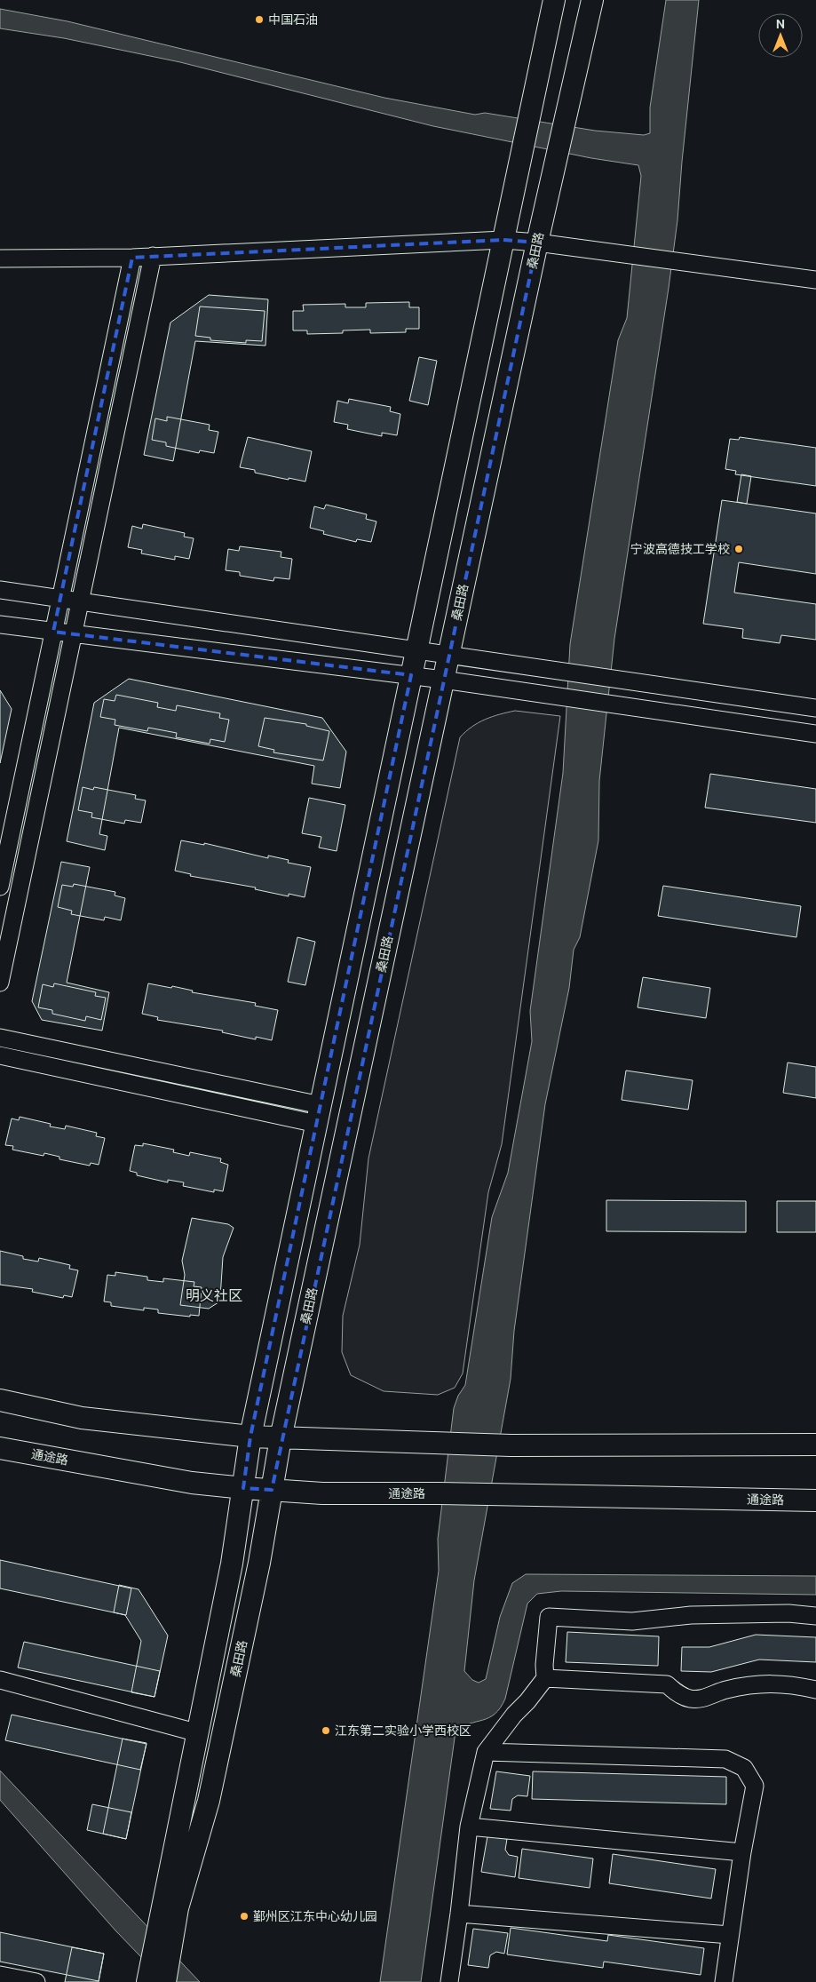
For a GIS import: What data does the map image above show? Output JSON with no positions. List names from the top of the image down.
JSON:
{
  "streets": {
    "main road": ["桑田路", "通途路"]
  },
  "crossings": [
    ["桑田路", "通途路"]
  ],
  "districts": ["明义社区"],
  "places": [
    "中国石油",
    "宁波高德技工学校",
    "江东第二实验小学西校区",
    "鄞州区江东中心幼儿园"
  ],
  "north": "top"
}
